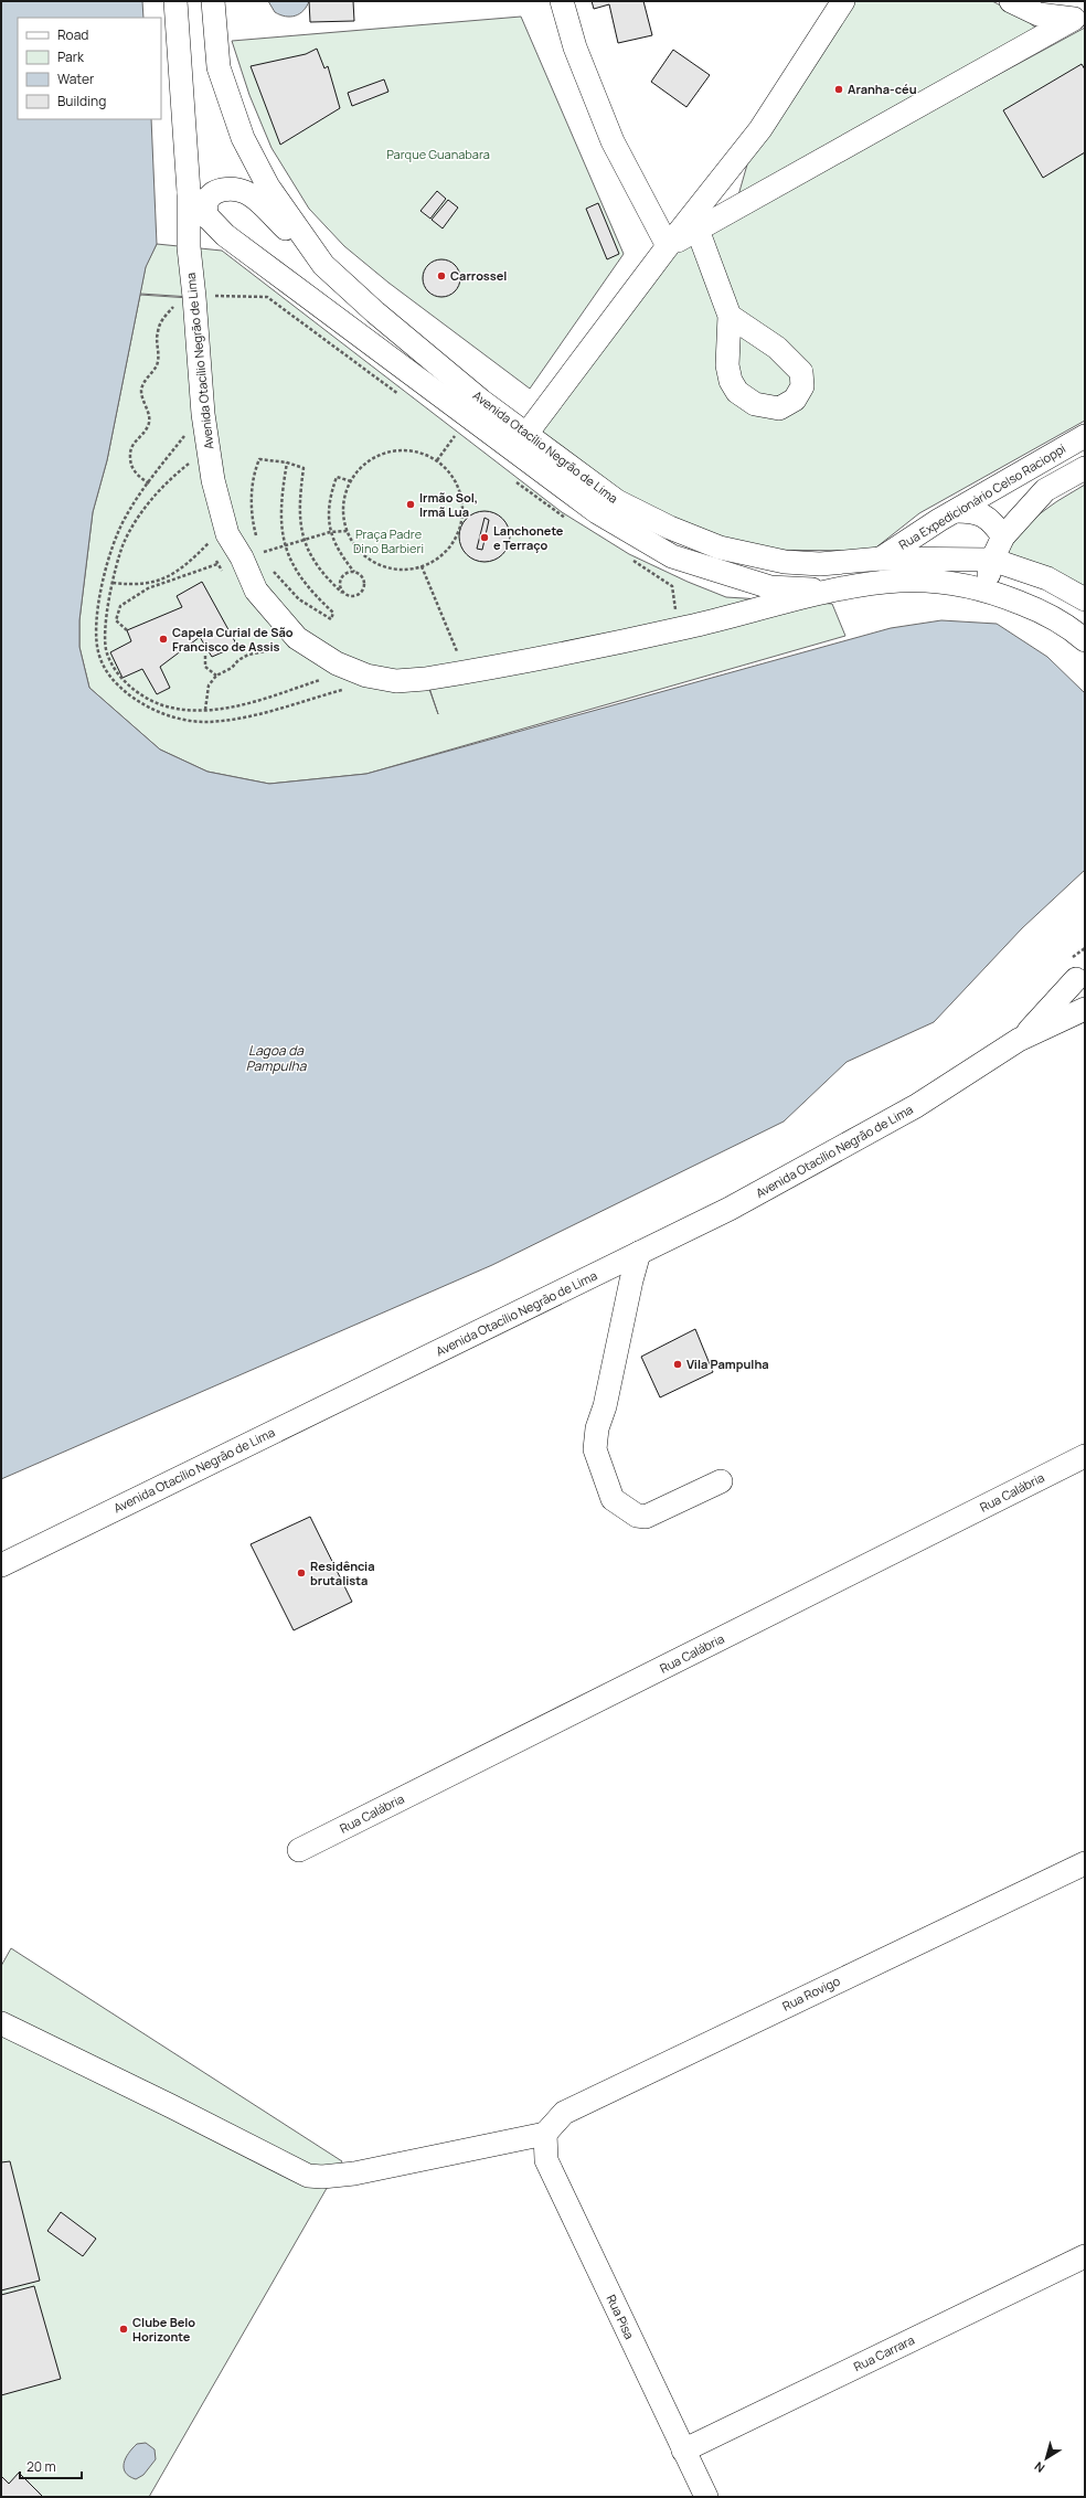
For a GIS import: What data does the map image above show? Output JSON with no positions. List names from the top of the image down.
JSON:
{
  "streets": {
    "street": [
      "Avenida Otacílio Negrão de Lima",
      "Rua Expedicionário Celso Racioppi",
      "Rua Calábria",
      "Rua Rovigo",
      "Rua Pisa",
      "Rua Carrara"
    ]
  },
  "crossings": [
    ["Avenida Otacílio Negrão de Lima", "Rua Expedicionário Celso Racioppi"],
    ["Rua Rovigo", "Rua Pisa"],
    ["Rua Pisa", "Rua Carrara"]
  ],
  "water": ["Lagoa da Pampulha"],
  "parks": ["Parque Guanabara", "Praça Padre Dino Barbieri"],
  "places": [
    "Aranha-céu",
    "Carrossel",
    "Irmão Sol, Irmã Lua",
    "Lanchonete e Terraço",
    "Capela Curial de São Francisco de Assis",
    "Vila Pampulha",
    "Residência brutalista",
    "Clube Belo Horizonte"
  ],
  "legend": [
    "Road",
    "Park",
    "Water",
    "Building"
  ],
  "scale_bar": "20 m",
  "north": "bottom left"
}
